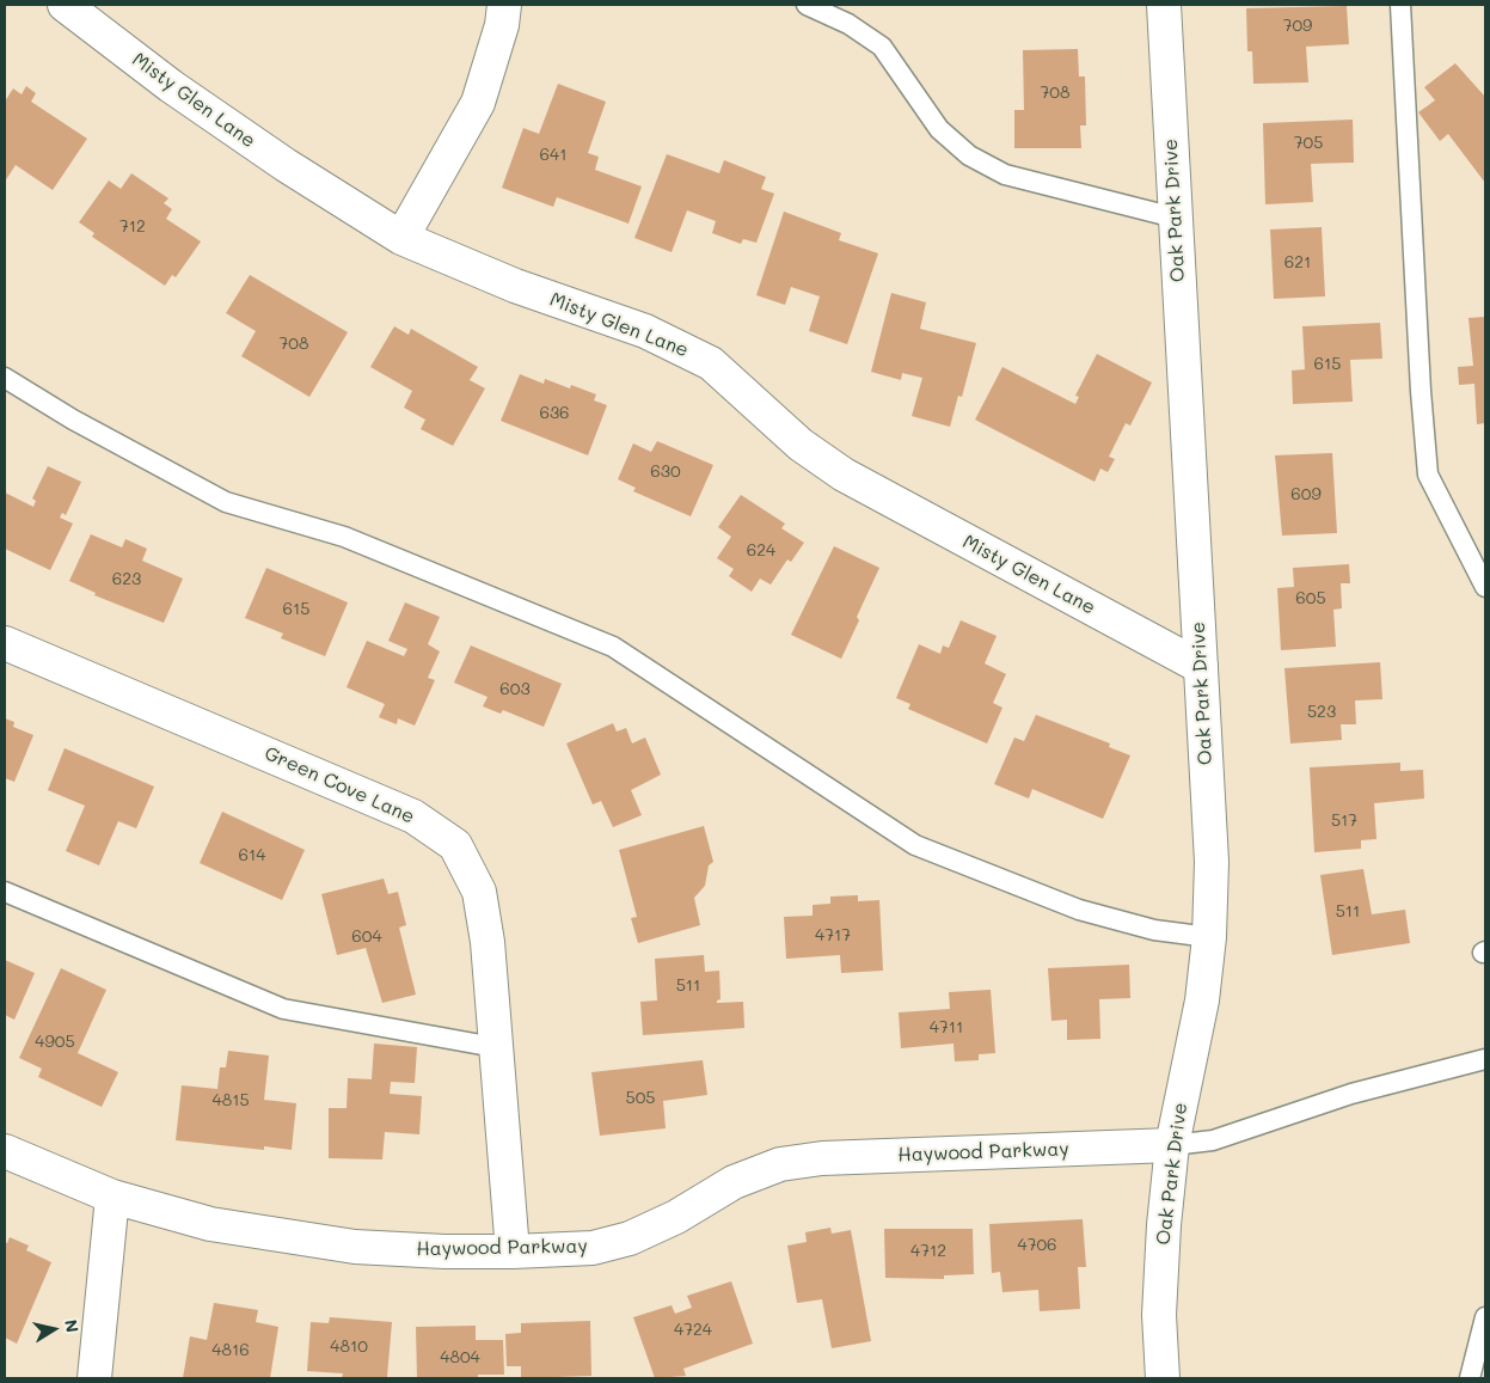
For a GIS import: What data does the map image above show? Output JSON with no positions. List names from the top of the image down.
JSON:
{
  "streets": {
    "street": [
      "Misty Glen Lane",
      "Oak Park Drive",
      "Green Cove Lane",
      "Haywood Parkway"
    ]
  },
  "crossings": [
    ["Misty Glen Lane", "Oak Park Drive"],
    ["Oak Park Drive", "Haywood Parkway"],
    ["Green Cove Lane", "Haywood Parkway"]
  ],
  "house_numbers": [
    "709",
    "708",
    "705",
    "641",
    "712",
    "621",
    "708",
    "615",
    "636",
    "630",
    "609",
    "624",
    "623",
    "605",
    "615",
    "603",
    "523",
    "517",
    "614",
    "511",
    "4717",
    "604",
    "511",
    "4711",
    "4905",
    "505",
    "4815",
    "4706",
    "4712",
    "4724",
    "4810",
    "4816",
    "4804"
  ],
  "north": "right"
}
